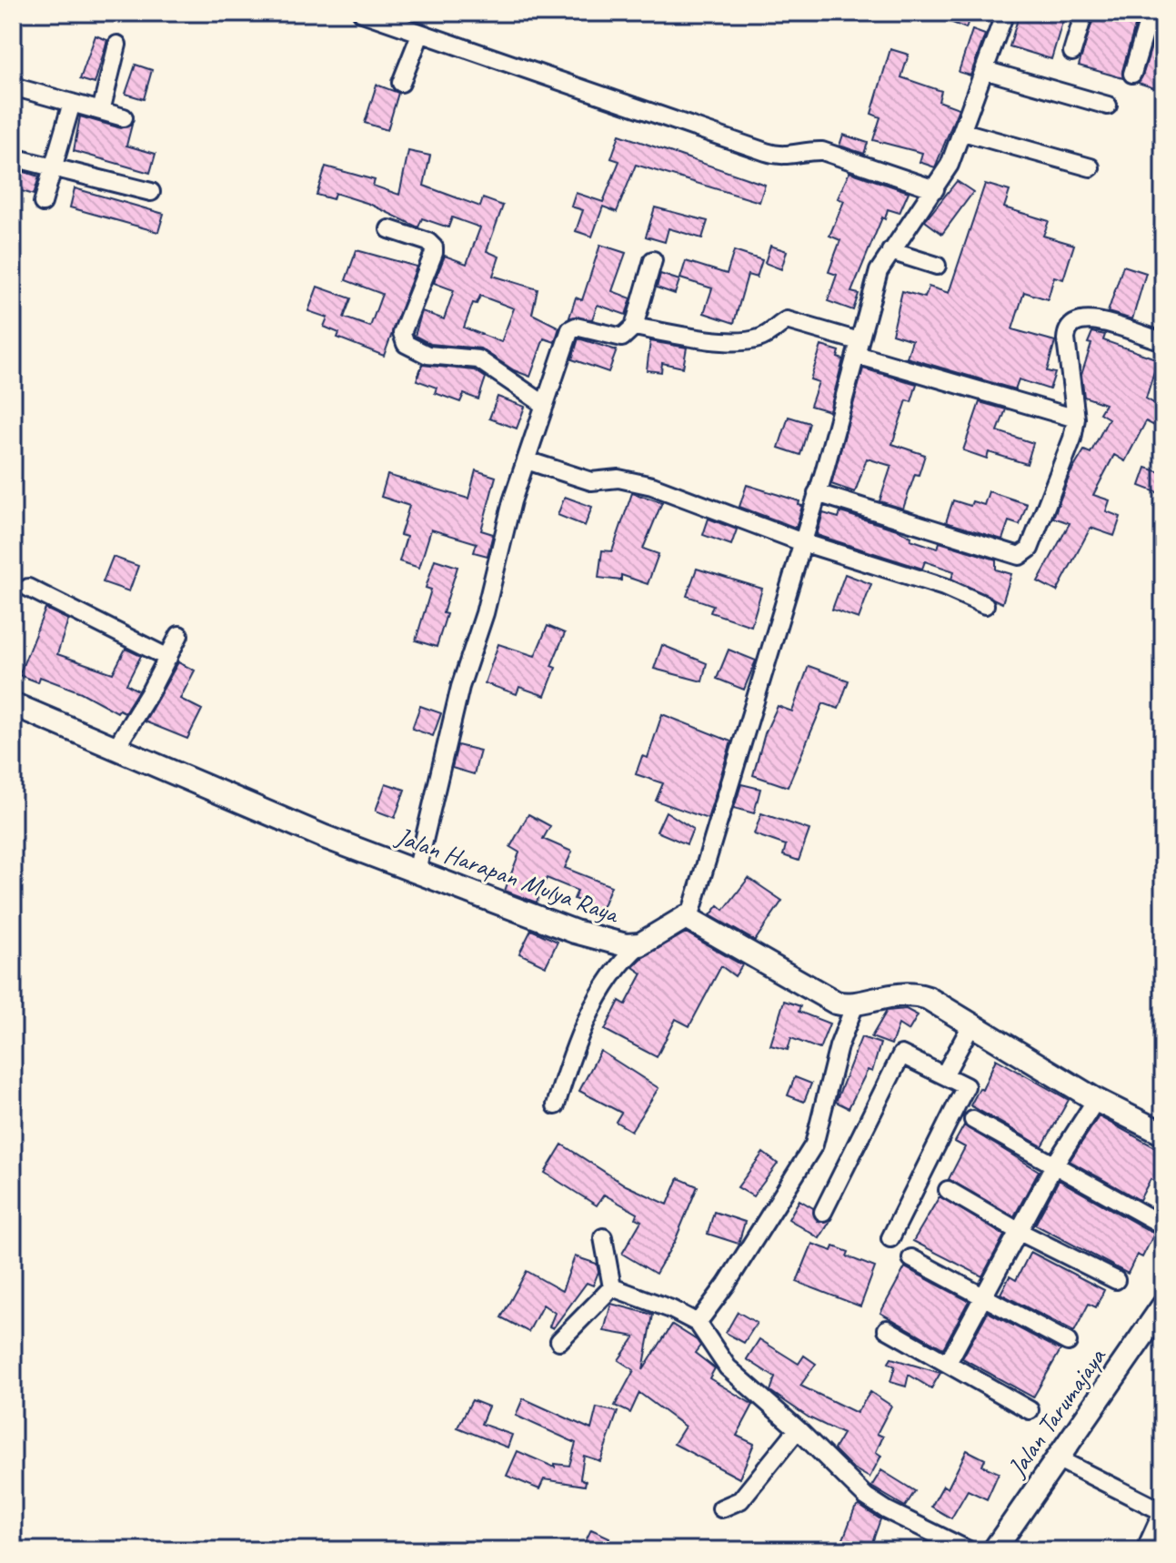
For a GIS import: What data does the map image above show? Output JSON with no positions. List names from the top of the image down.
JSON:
{
  "streets": {
    "street": ["Jalan Harapan Mulya Raya", "Jalan Tarumajaya"]
  }
}
